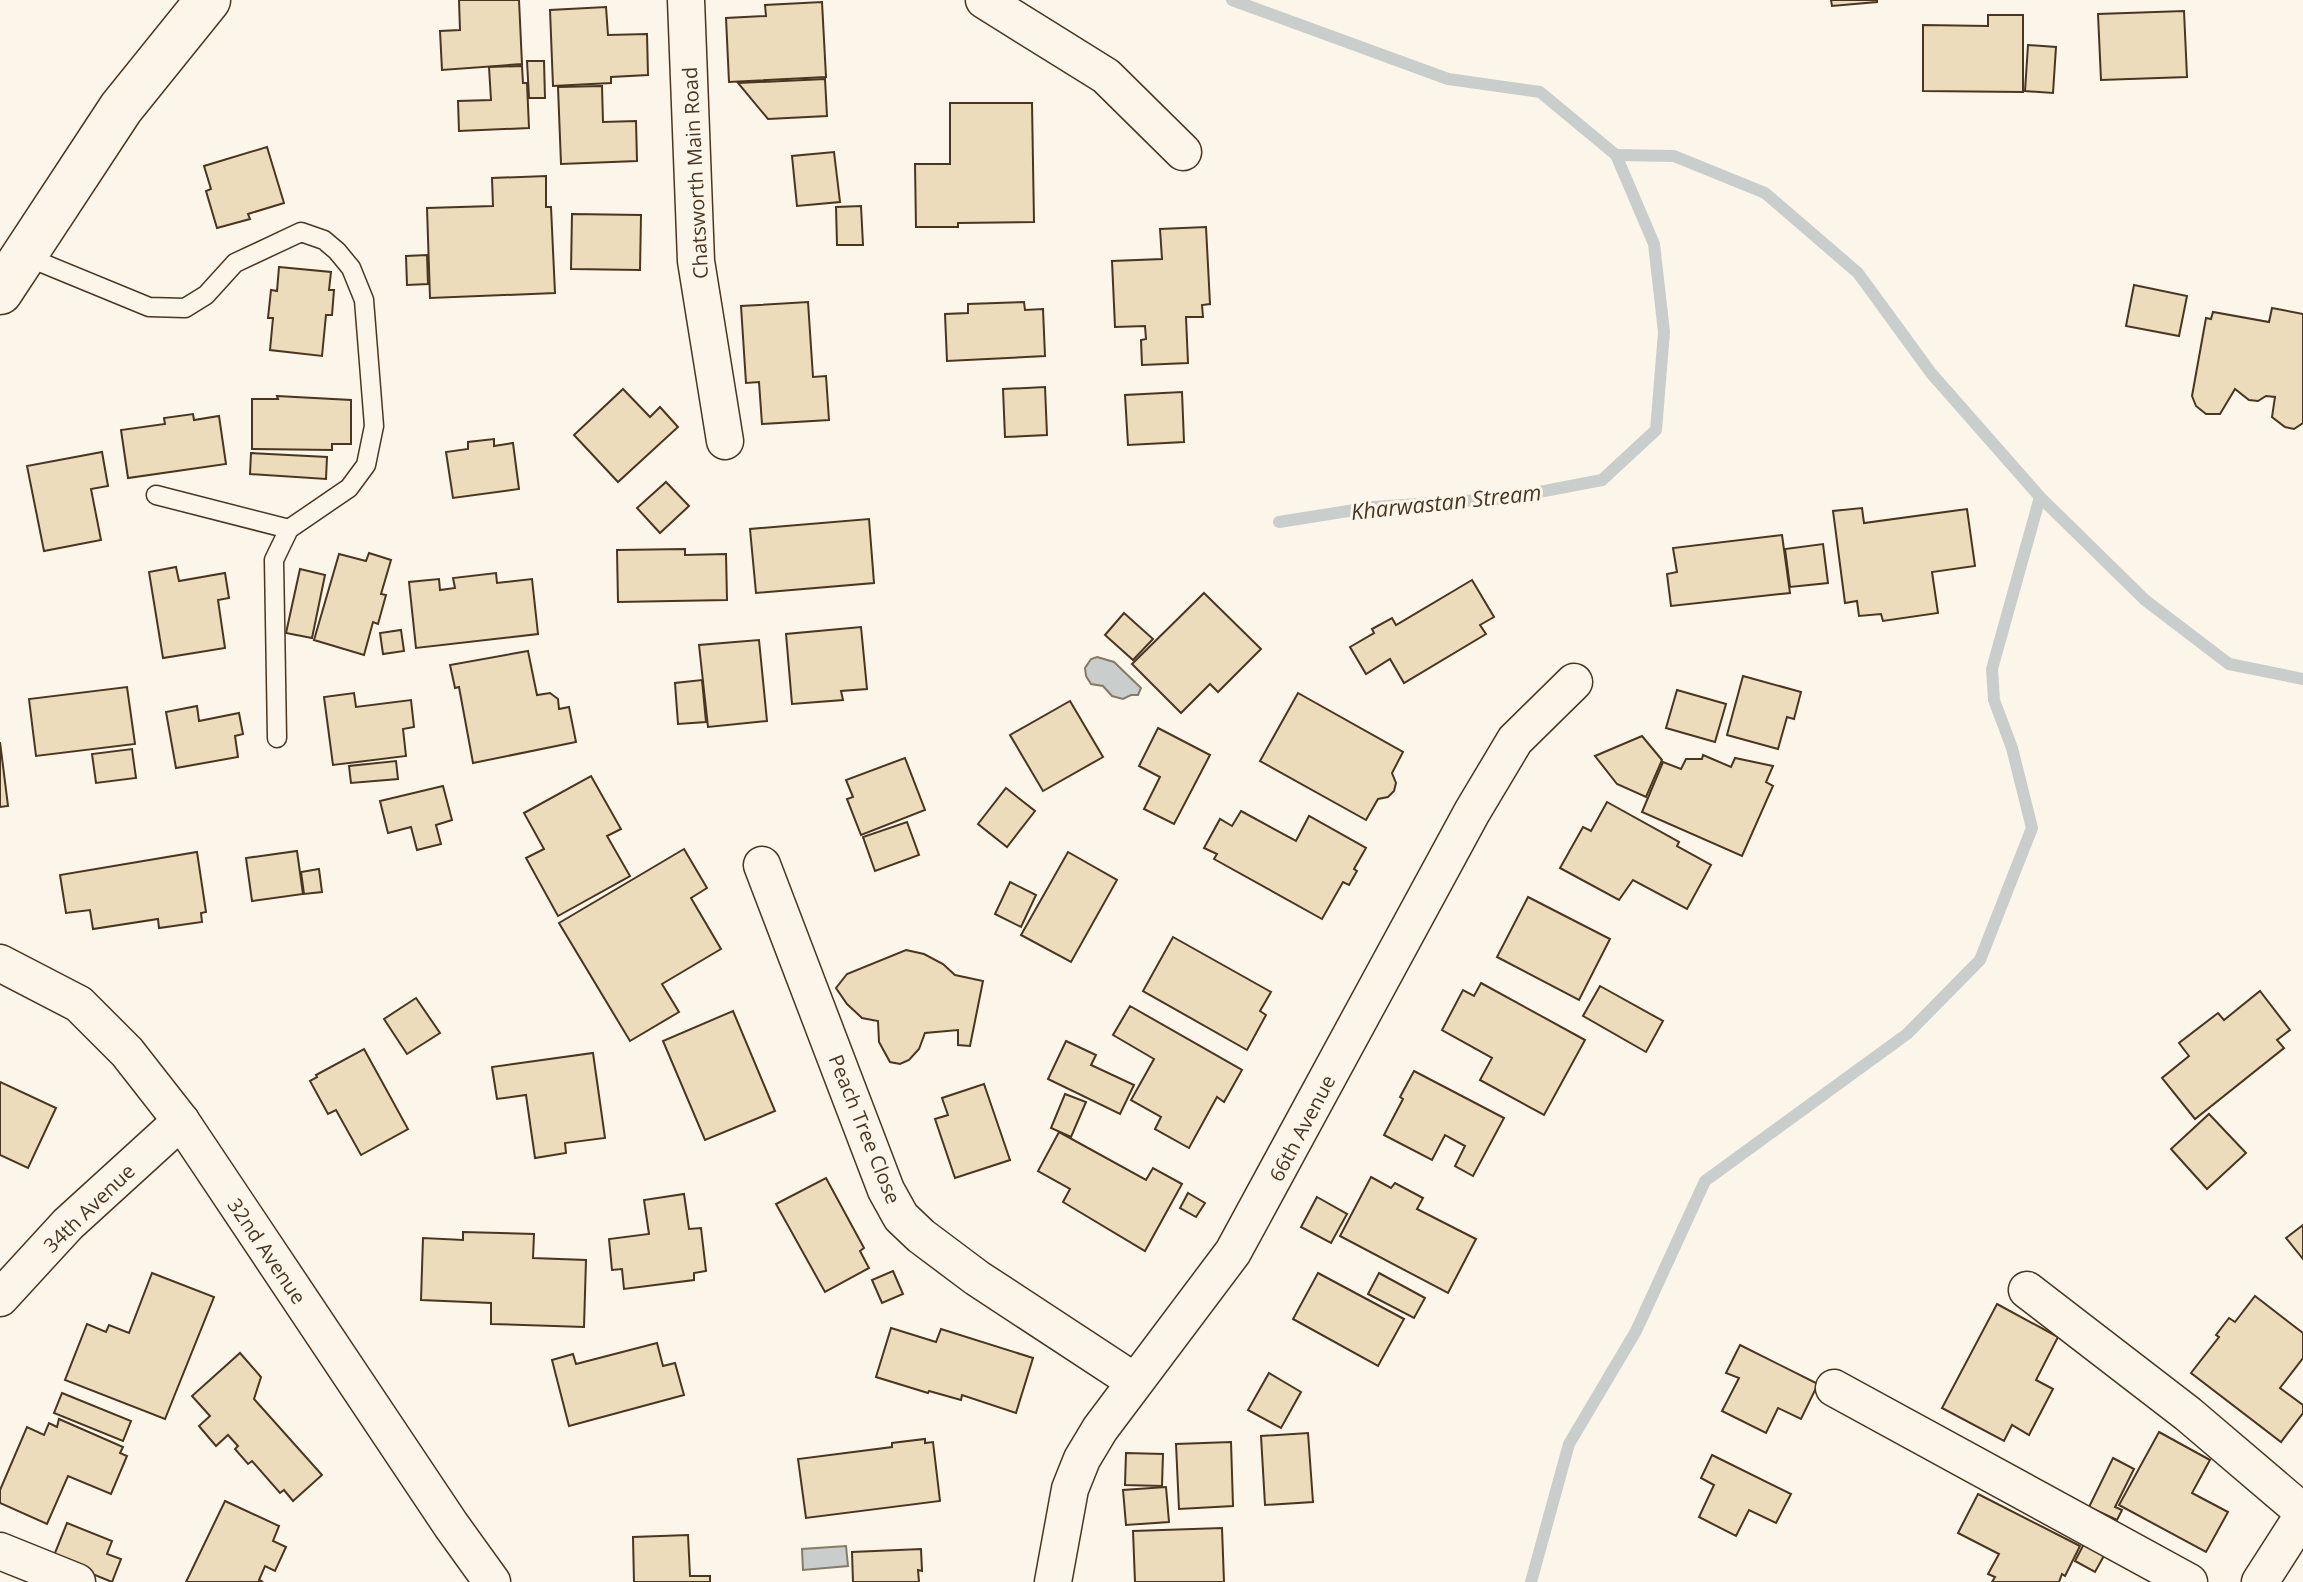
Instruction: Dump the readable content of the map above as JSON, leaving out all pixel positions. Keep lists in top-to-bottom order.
{
  "streets": {
    "street": [
      "Chatsworth Main Road",
      "66th Avenue",
      "Peach Tree Close",
      "34th Avenue",
      "32nd Avenue"
    ]
  },
  "crossings": [
    ["66th Avenue", "Peach Tree Close"],
    ["34th Avenue", "32nd Avenue"]
  ],
  "water": ["Kharwastan Stream"]
}
